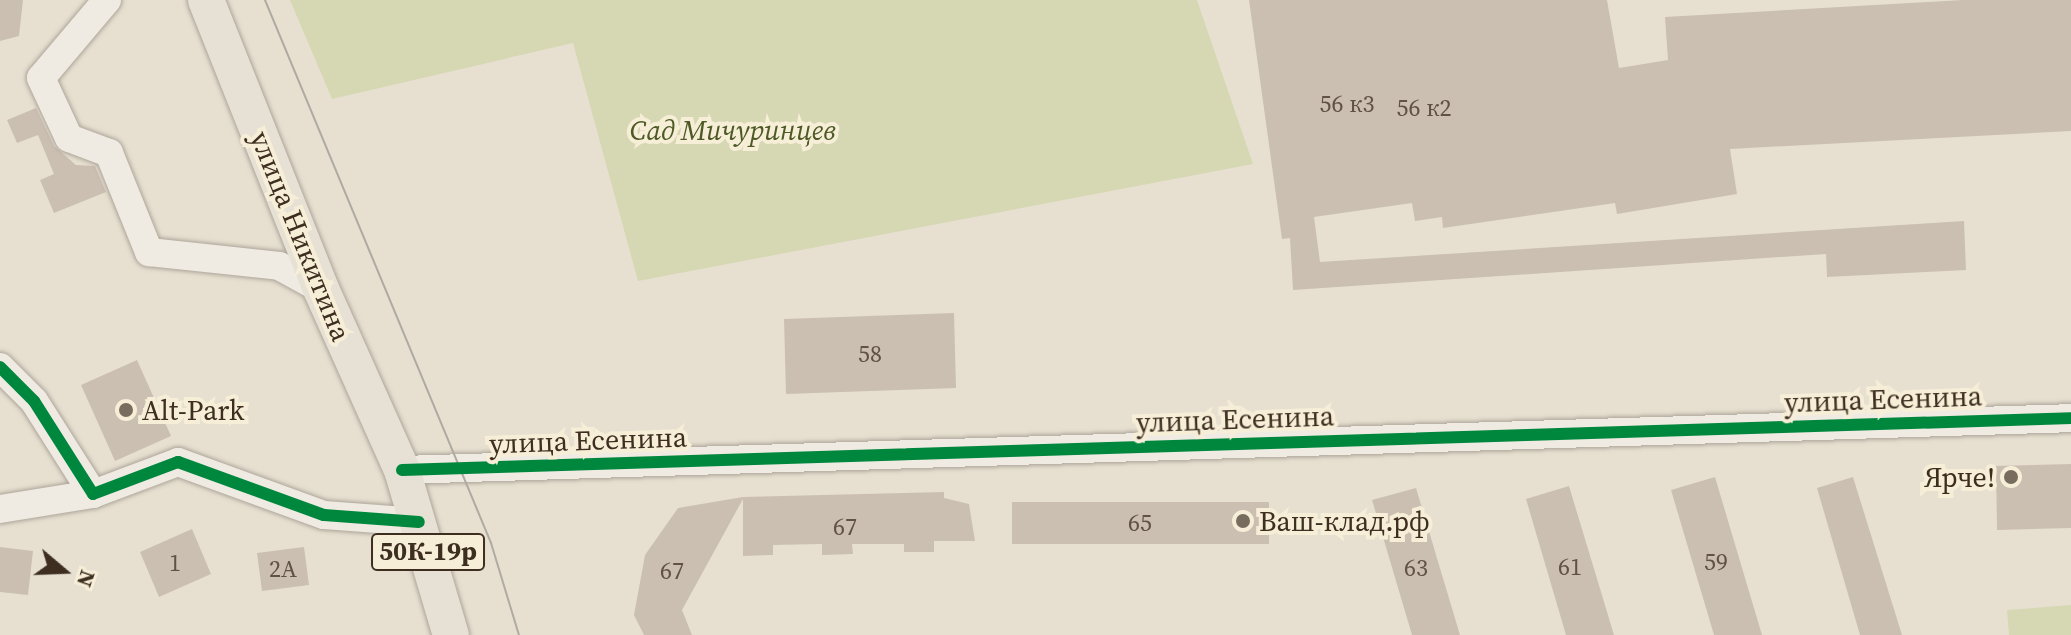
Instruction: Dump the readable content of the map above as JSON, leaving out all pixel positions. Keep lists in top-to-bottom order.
{
  "streets": {
    "main road": ["улица Никитина", "50К-19р"],
    "street": ["улица Есенина"]
  },
  "crossings": [
    ["улица Никитина", "улица Есенина"],
    ["улица Никитина", "50К-19р"],
    ["улица Есенина", "50К-19р"]
  ],
  "parks": ["Сад Мичуринцев"],
  "places": ["Alt-Park", "Ярче!", "Ваш-клад.рф"],
  "house_numbers": [
    "56 к3",
    "56 к2",
    "58",
    "65",
    "67",
    "59",
    "1",
    "61",
    "63",
    "2А",
    "67"
  ],
  "north": "right"
}
